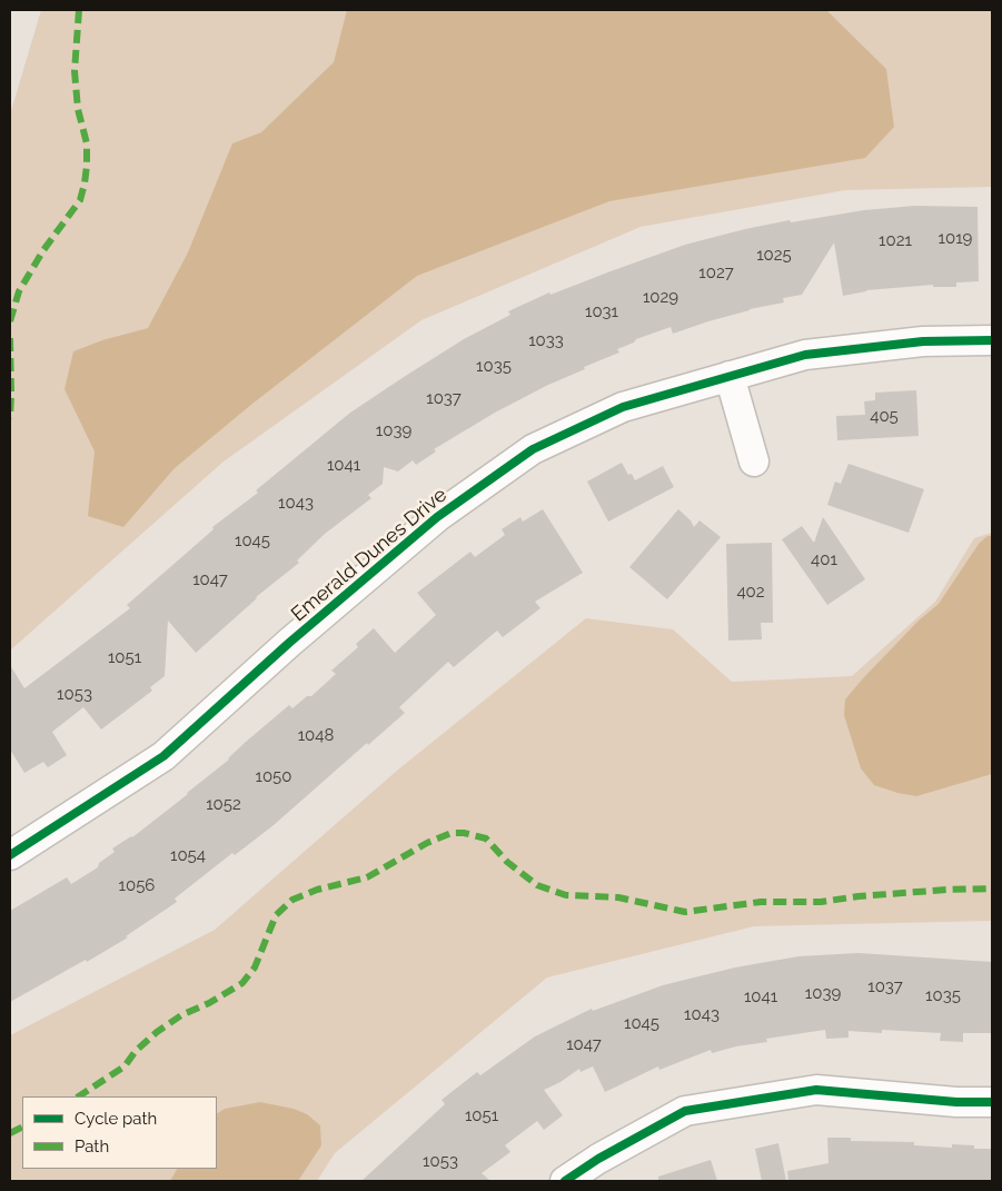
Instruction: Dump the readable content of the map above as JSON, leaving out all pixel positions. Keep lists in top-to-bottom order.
{
  "streets": {
    "street": ["Emerald Dunes Drive"]
  },
  "house_numbers": [
    "1019",
    "1021",
    "1025",
    "1027",
    "1029",
    "1031",
    "1033",
    "1035",
    "1037",
    "405",
    "1039",
    "1041",
    "1043",
    "1045",
    "401",
    "1047",
    "402",
    "1051",
    "1053",
    "1048",
    "1050",
    "1052",
    "1054",
    "1056",
    "1037",
    "1039",
    "1035",
    "1041",
    "1043",
    "1045",
    "1047",
    "1051",
    "1053"
  ],
  "legend": ["Cycle path", "Path"]
}
